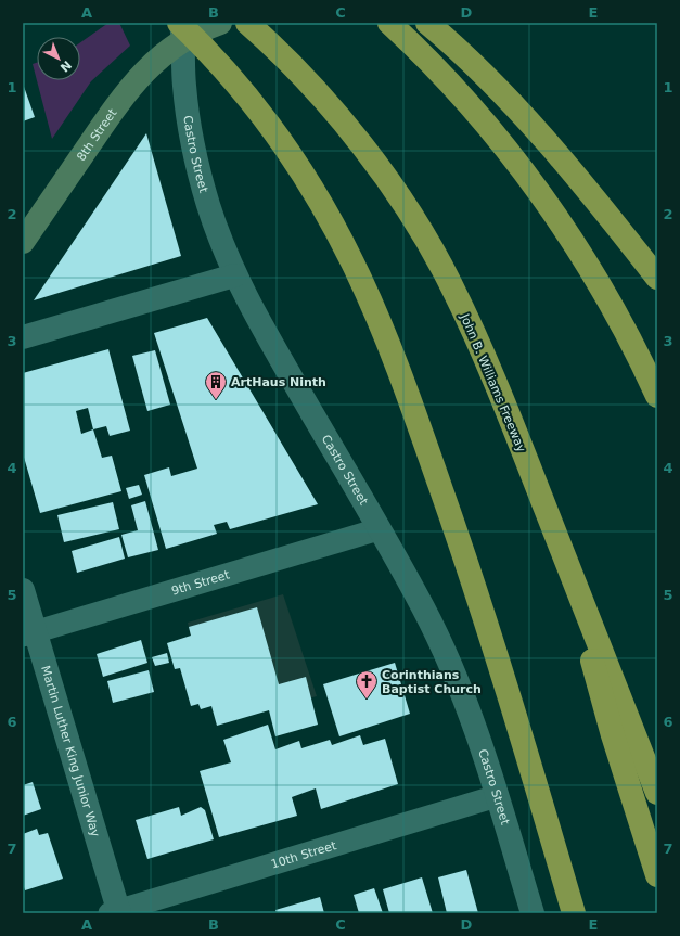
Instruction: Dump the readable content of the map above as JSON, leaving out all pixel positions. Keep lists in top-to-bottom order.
{
  "streets": {
    "highway": ["John B. Williams Freeway"],
    "main road": ["8th Street"],
    "street": [
      "Castro Street",
      "9th Street",
      "Martin Luther King Junior Way",
      "10th Street"
    ]
  },
  "crossings": [
    ["8th Street", "Castro Street"],
    ["Castro Street", "9th Street"],
    ["Castro Street", "10th Street"],
    ["9th Street", "Martin Luther King Junior Way"],
    ["Martin Luther King Junior Way", "10th Street"]
  ],
  "places": {
    "building": ["ArtHaus Ninth"],
    "church": ["Corinthians Baptist Church"]
  },
  "north": "bottom right",
  "grid": {
    "columns": [
      "A",
      "B",
      "C",
      "D",
      "E"
    ],
    "rows": [
      "1",
      "2",
      "3",
      "4",
      "5",
      "6",
      "7"
    ]
  }
}
